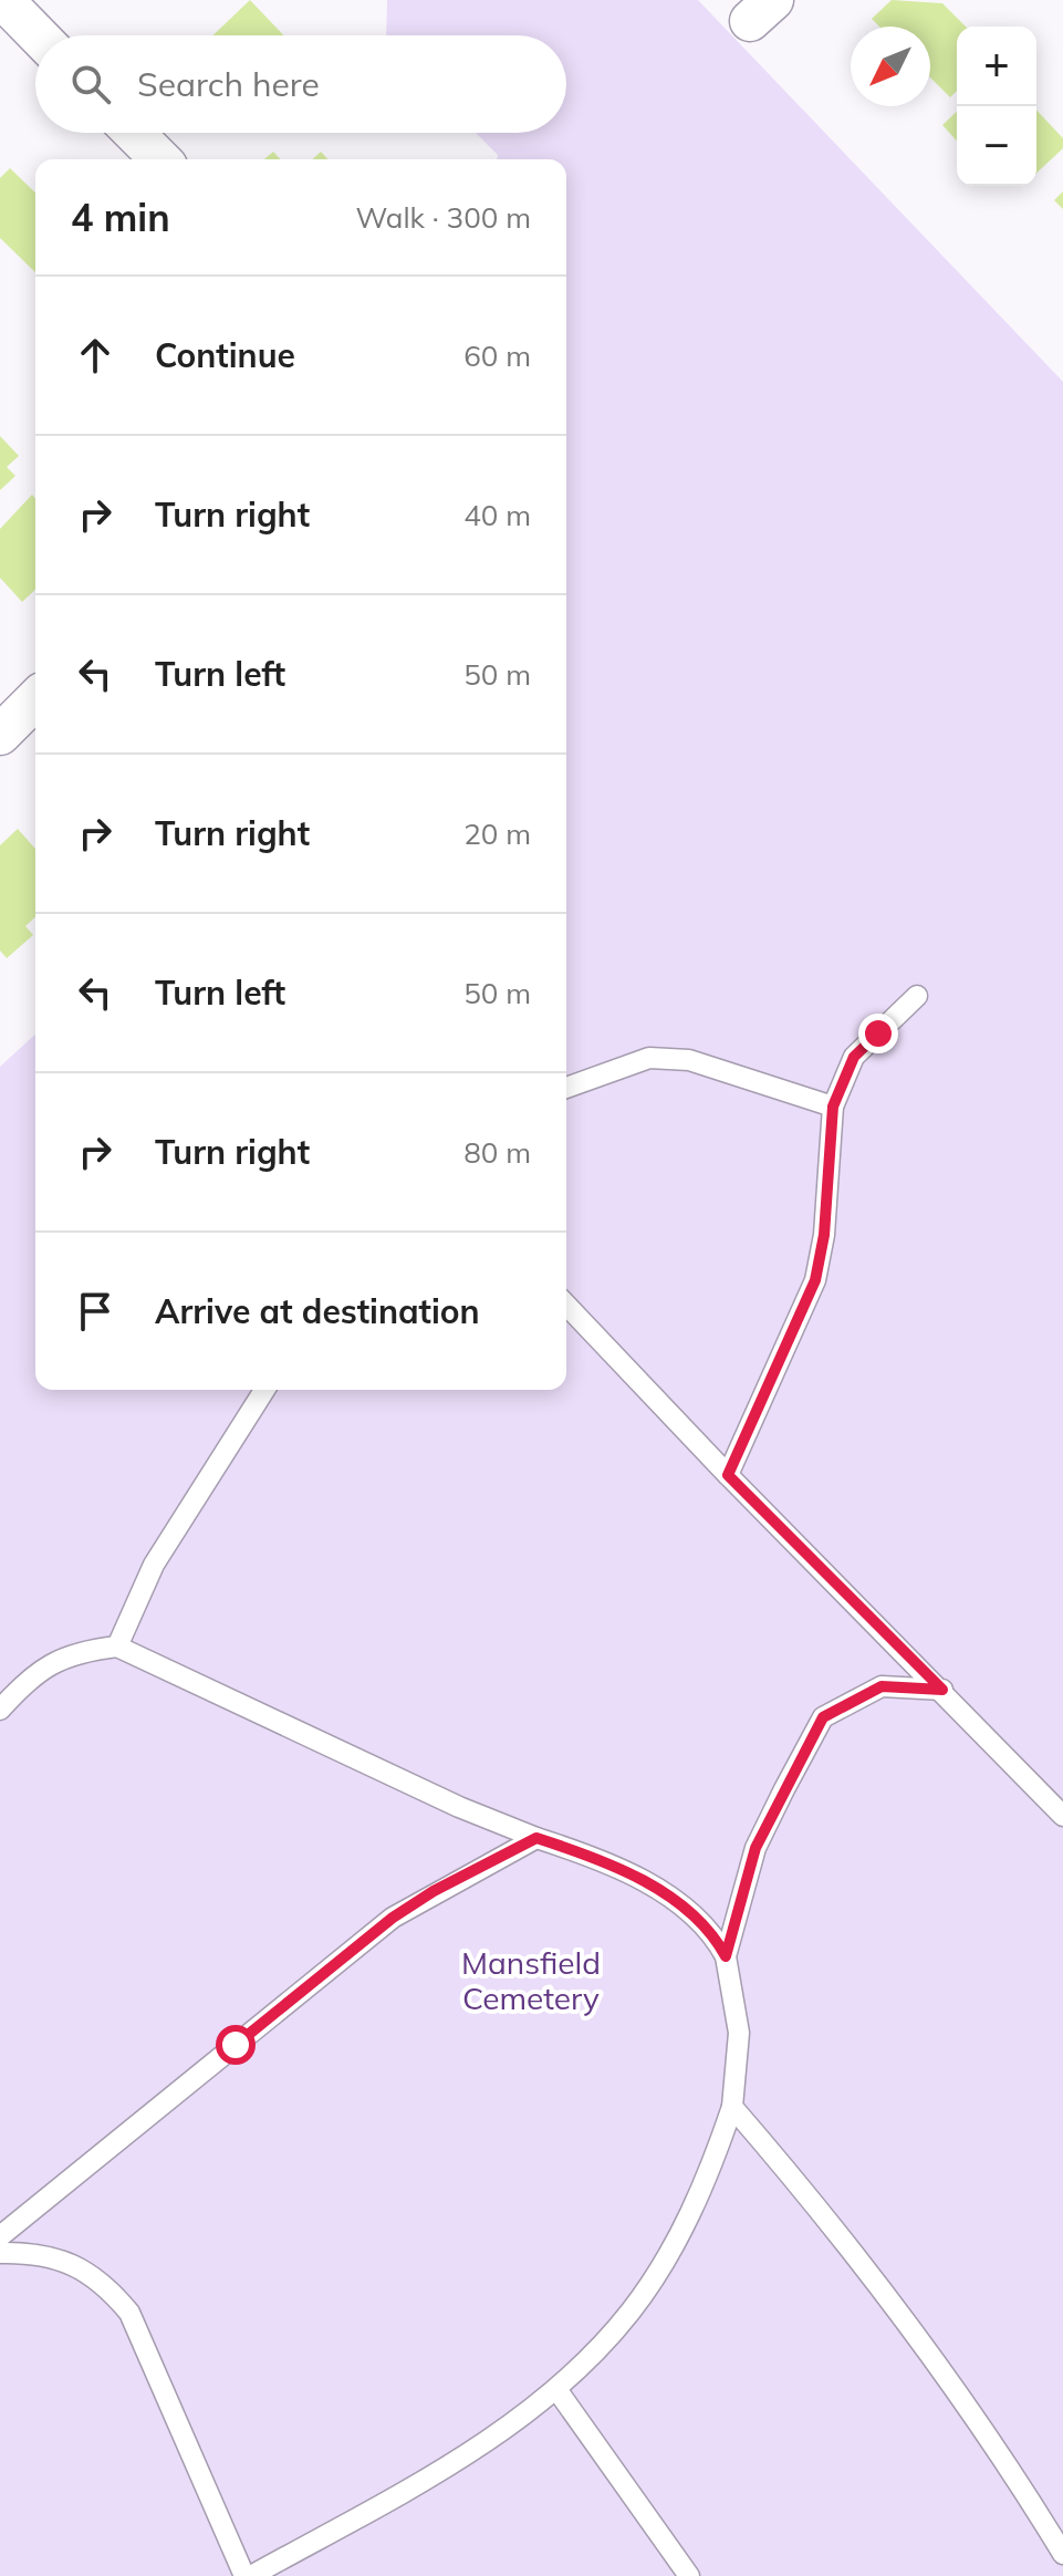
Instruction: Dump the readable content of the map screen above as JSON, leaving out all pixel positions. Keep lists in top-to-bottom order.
{
  "parks": ["Mansfield Cemetery"],
  "north": "bottom left",
  "page": {
    "map_buttons": ["+", "−"],
    "search": "Search here",
    "heading": ["4 min", "Walk · 300 m"],
    "list": [
      ["Continue", "60 m"],
      ["Turn right", "40 m"],
      ["Turn left", "50 m"],
      ["Turn right", "20 m"],
      ["Turn left", "50 m"],
      ["Turn right", "80 m"],
      "Arrive at destination"
    ]
  }
}
